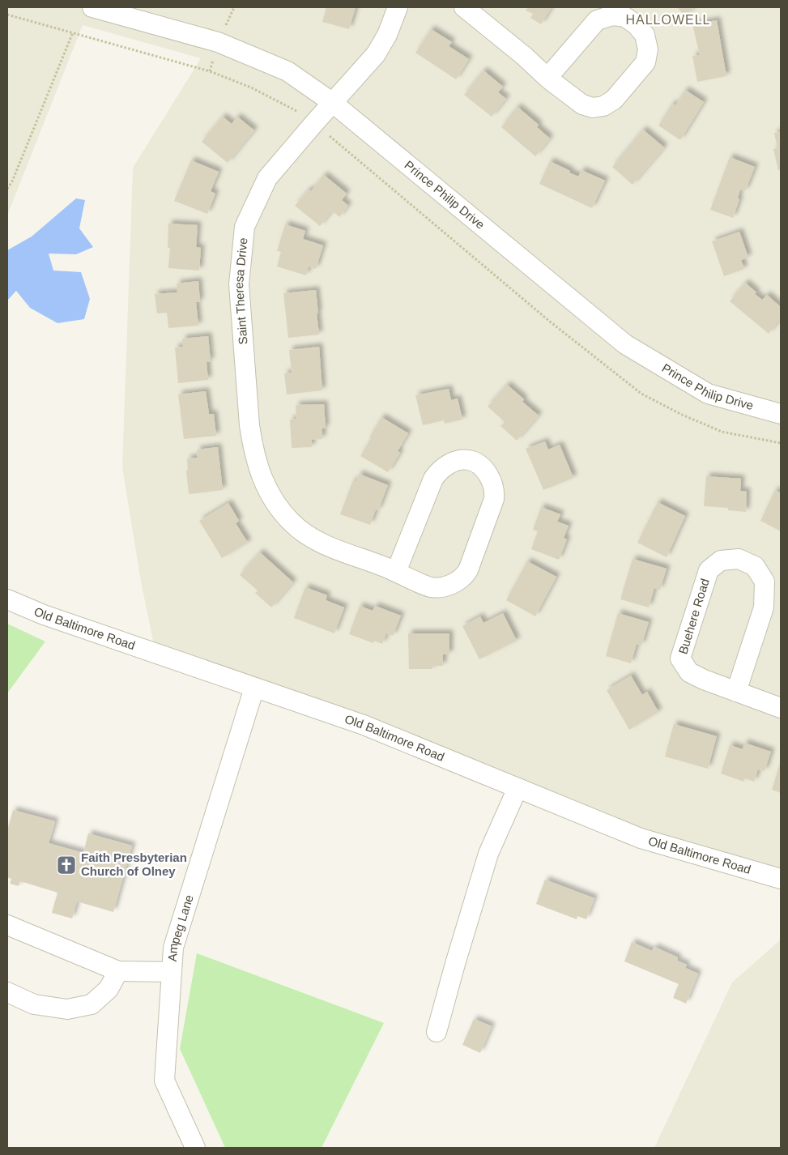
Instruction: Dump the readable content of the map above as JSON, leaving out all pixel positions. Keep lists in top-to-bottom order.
{
  "streets": {
    "street": [
      "Prince Philip Drive",
      "Saint Theresa Drive",
      "Buehere Road",
      "Old Baltimore Road",
      "Ampeg Lane"
    ]
  },
  "crossings": [
    ["Prince Philip Drive", "Saint Theresa Drive"],
    ["Old Baltimore Road", "Ampeg Lane"]
  ],
  "districts": ["HALLOWELL"],
  "places": {
    "church": ["Faith Presbyterian Church of Olney"]
  }
}
